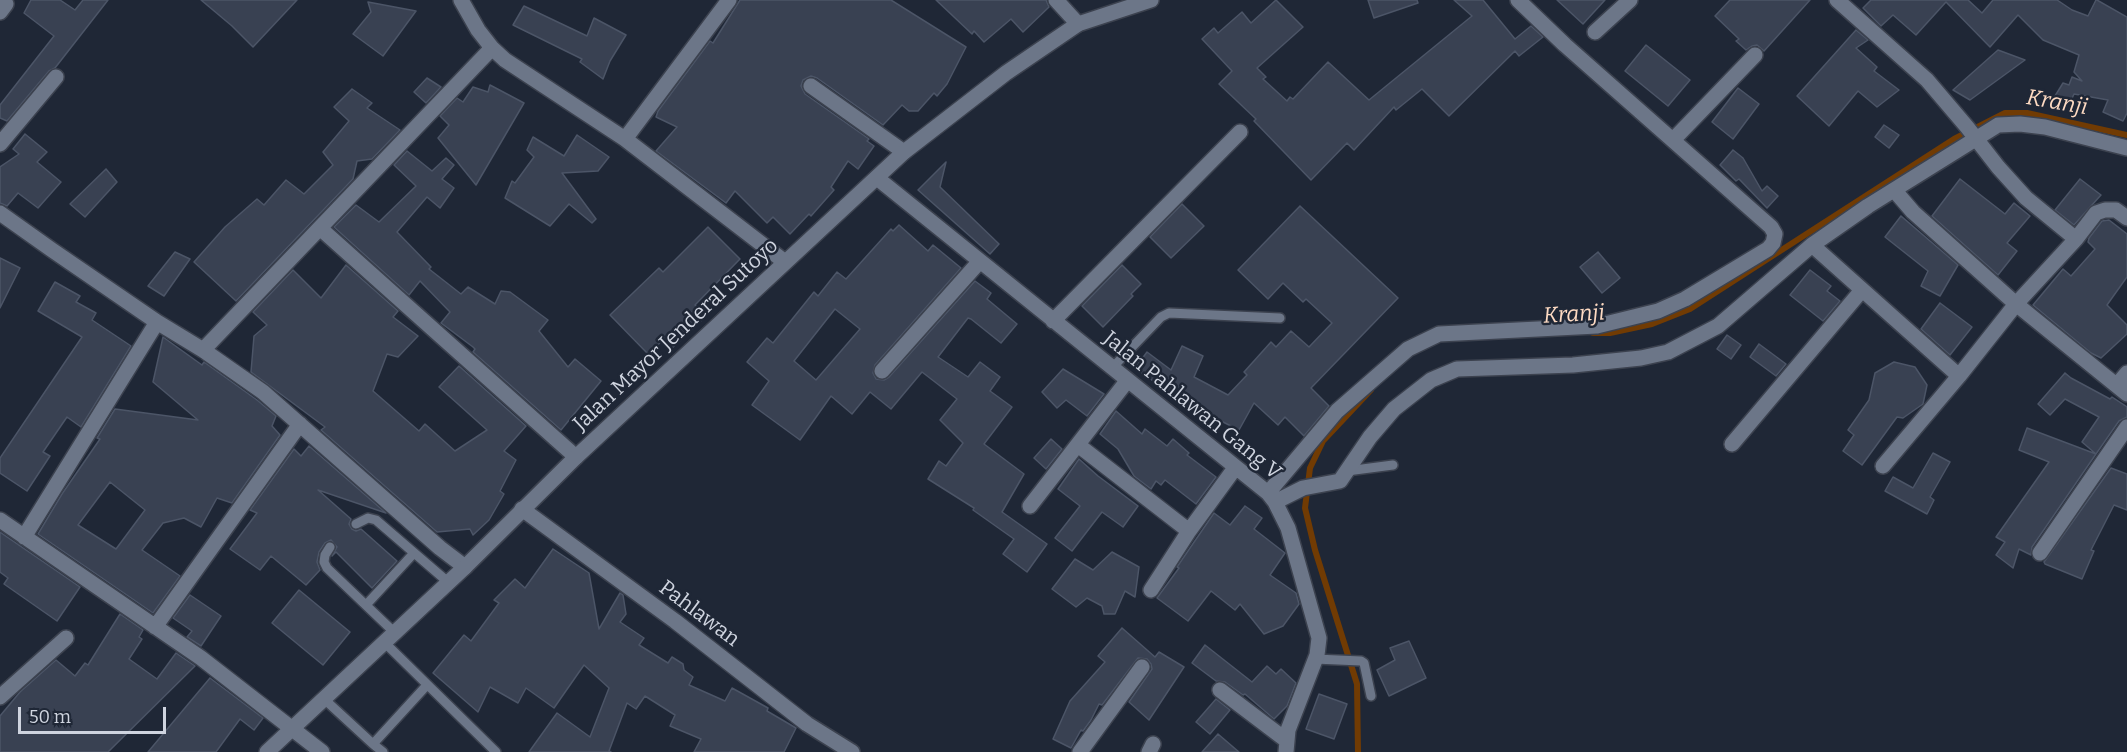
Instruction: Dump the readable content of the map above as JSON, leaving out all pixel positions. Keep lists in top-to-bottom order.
{
  "streets": {
    "street": ["Jalan Mayor Jenderal Sutoyo", "Jalan Pahlawan Gang V", "Pahlawan"]
  },
  "crossings": [
    ["Jalan Mayor Jenderal Sutoyo", "Jalan Pahlawan Gang V"],
    ["Jalan Mayor Jenderal Sutoyo", "Pahlawan"]
  ],
  "water": ["Kranji"],
  "scale_bar": "50 m"
}
